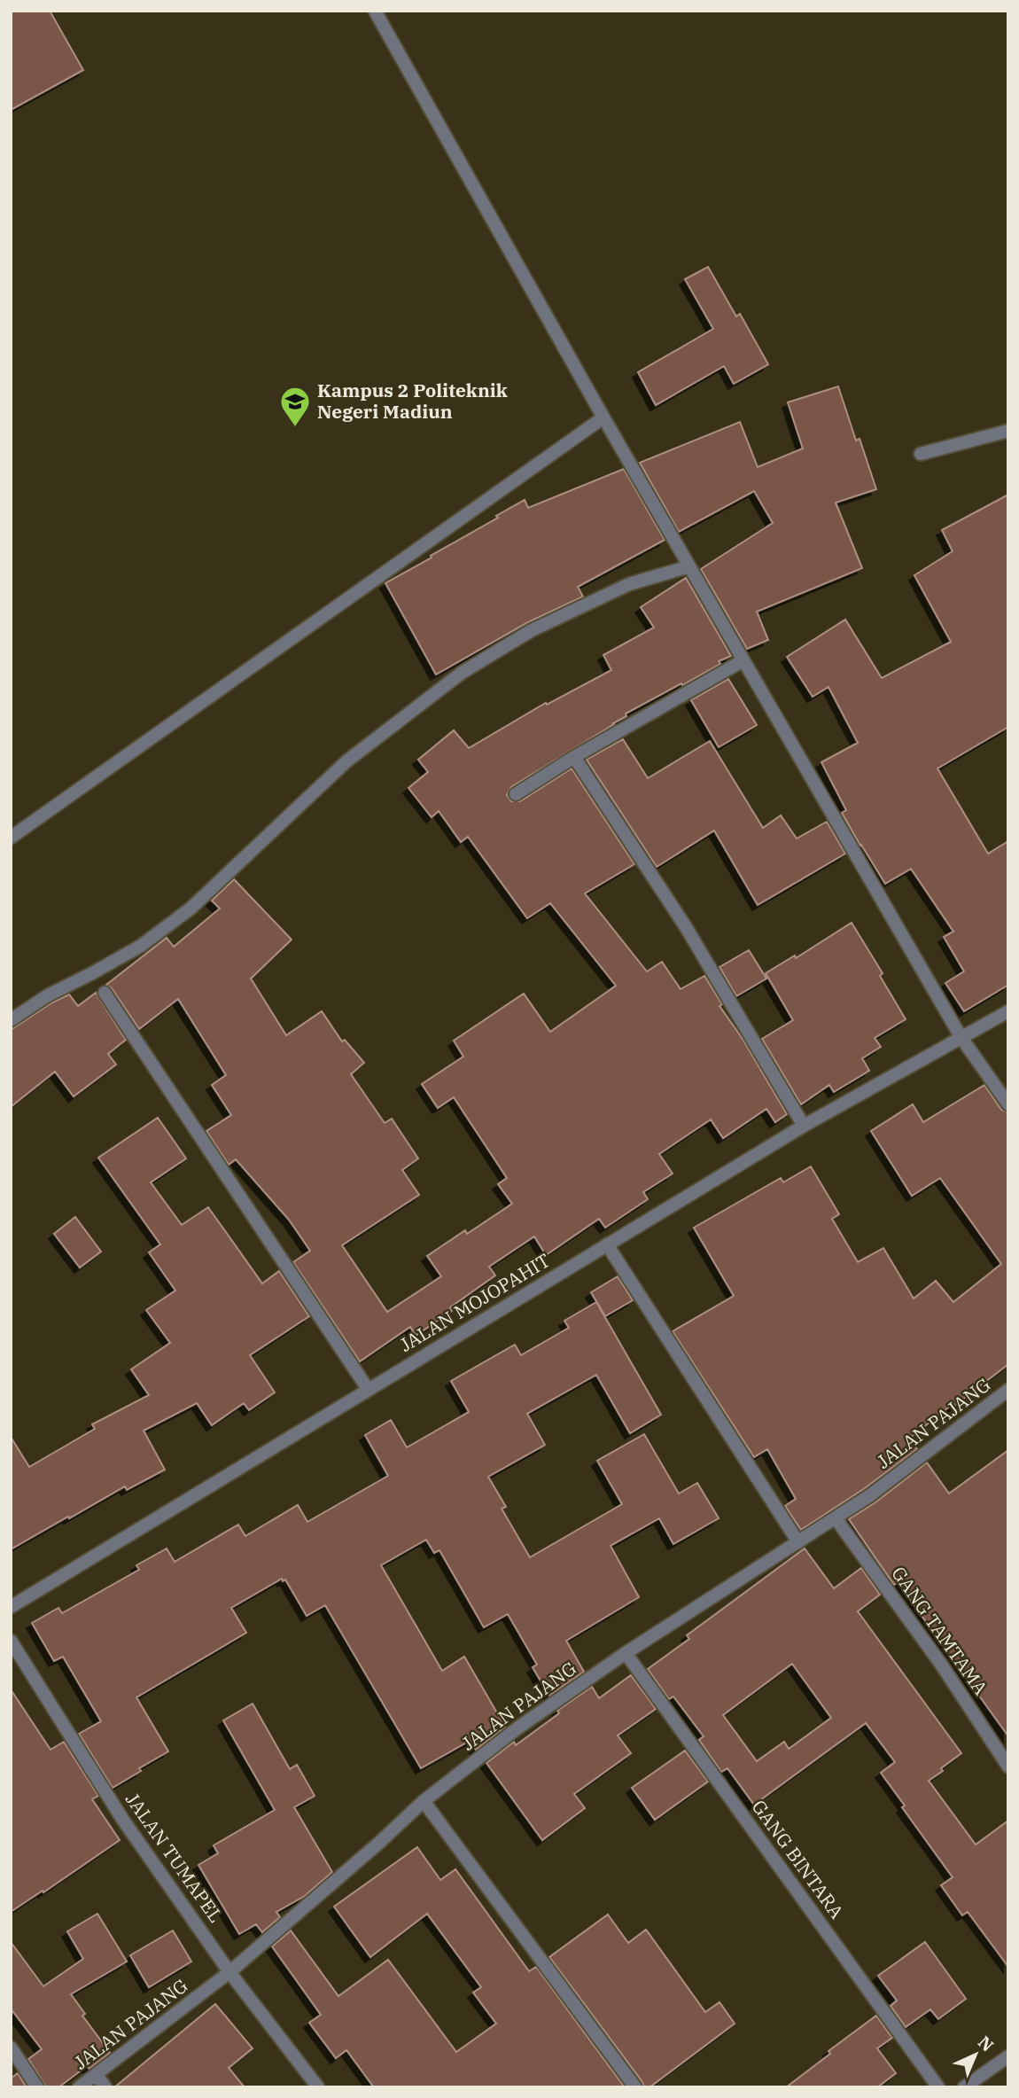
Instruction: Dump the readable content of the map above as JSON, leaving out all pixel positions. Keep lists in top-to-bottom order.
{
  "streets": {
    "street": [
      "JALAN MOJOPAHIT",
      "JALAN PAJANG",
      "GANG TAMTAMA",
      "JALAN TUMAPEL",
      "GANG BINTARA"
    ]
  },
  "crossings": [
    ["JALAN PAJANG", "GANG TAMTAMA"],
    ["JALAN PAJANG", "JALAN TUMAPEL"],
    ["JALAN PAJANG", "GANG BINTARA"]
  ],
  "places": {
    "school or university": ["Kampus 2 Politeknik Negeri Madiun"]
  },
  "north": "top right"
}
